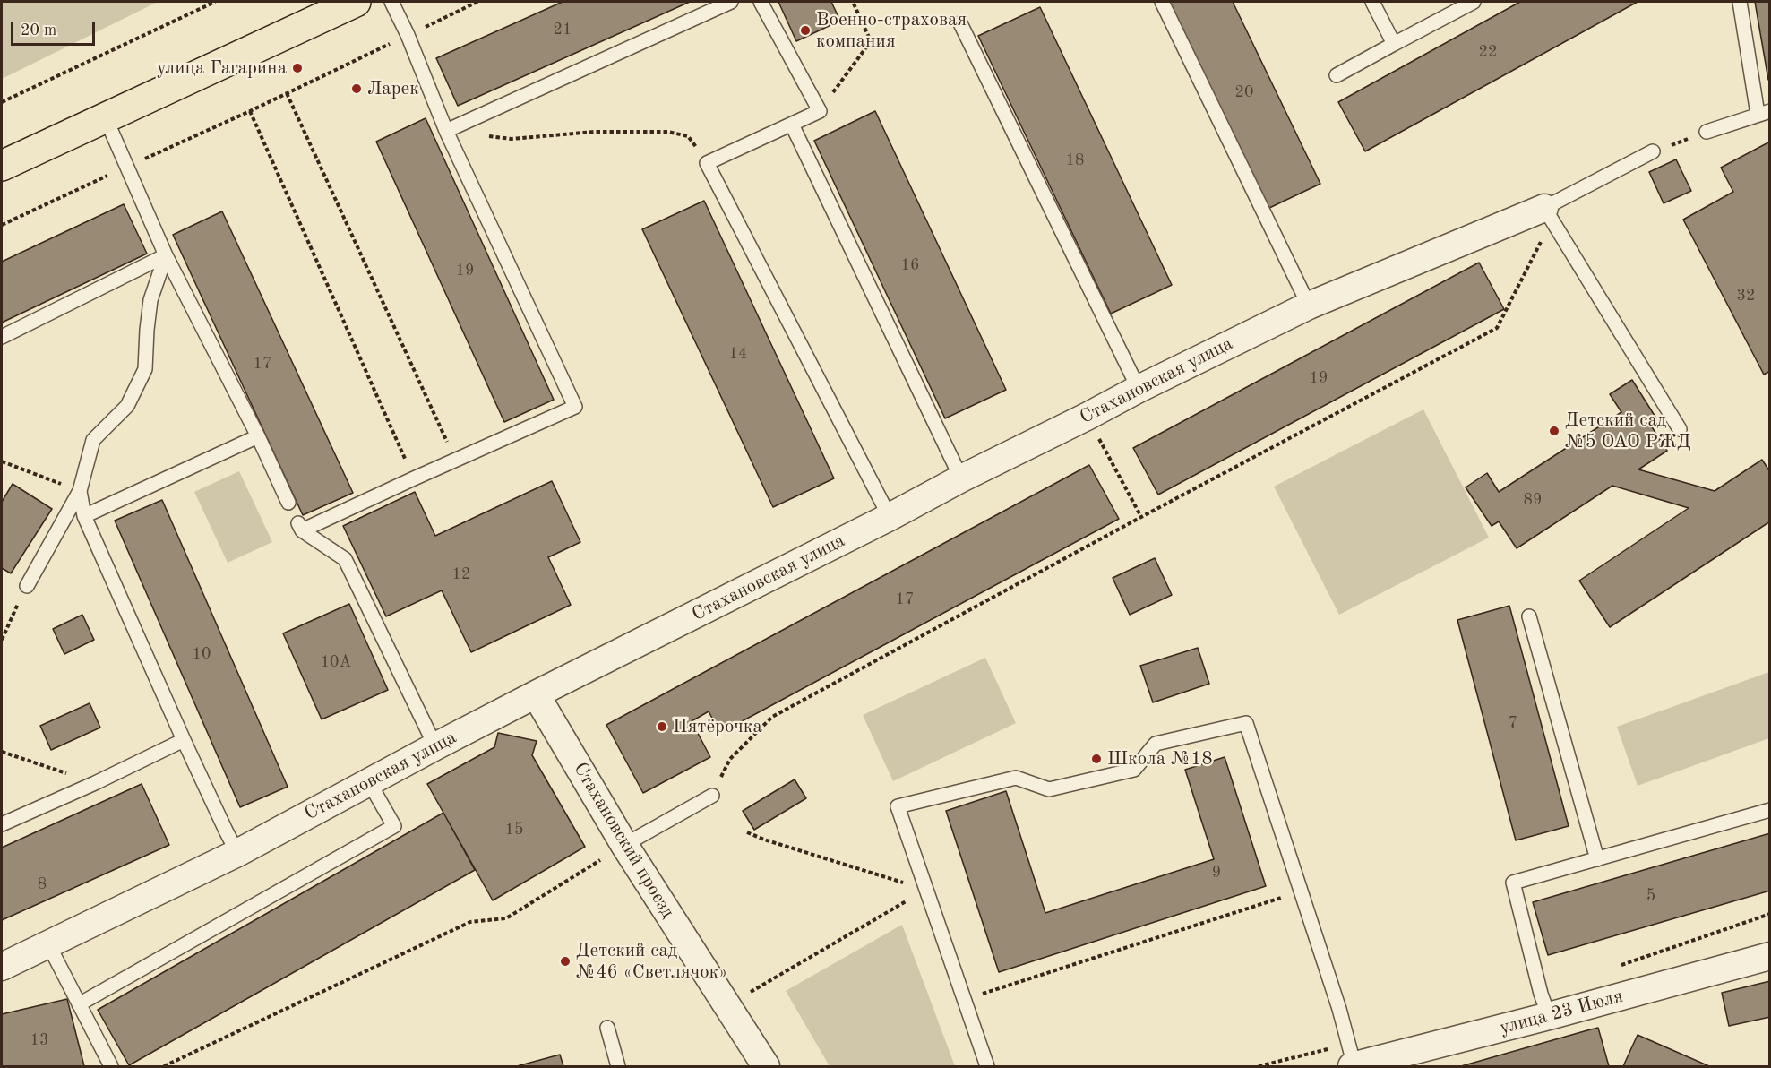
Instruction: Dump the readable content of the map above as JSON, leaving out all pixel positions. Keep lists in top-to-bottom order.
{
  "streets": {
    "street": ["Стахановская улица", "Стахановский проезд", "улица 23 Июля"]
  },
  "crossings": [
    ["Стахановская улица", "Стахановский проезд"]
  ],
  "places": [
    "Военно-страховая компания",
    "улица Гагарина",
    "Ларек",
    "Детский сад №5 ОАО РЖД",
    "Пятёрочка",
    "Школа №18",
    "Детский сад №46 «Светлячок»"
  ],
  "house_numbers": [
    "21",
    "22",
    "20",
    "18",
    "16",
    "19",
    "32",
    "14",
    "17",
    "19",
    "89",
    "12",
    "17",
    "10",
    "10А",
    "7",
    "15",
    "9",
    "8",
    "5",
    "13"
  ],
  "scale_bar": "20 m"
}
